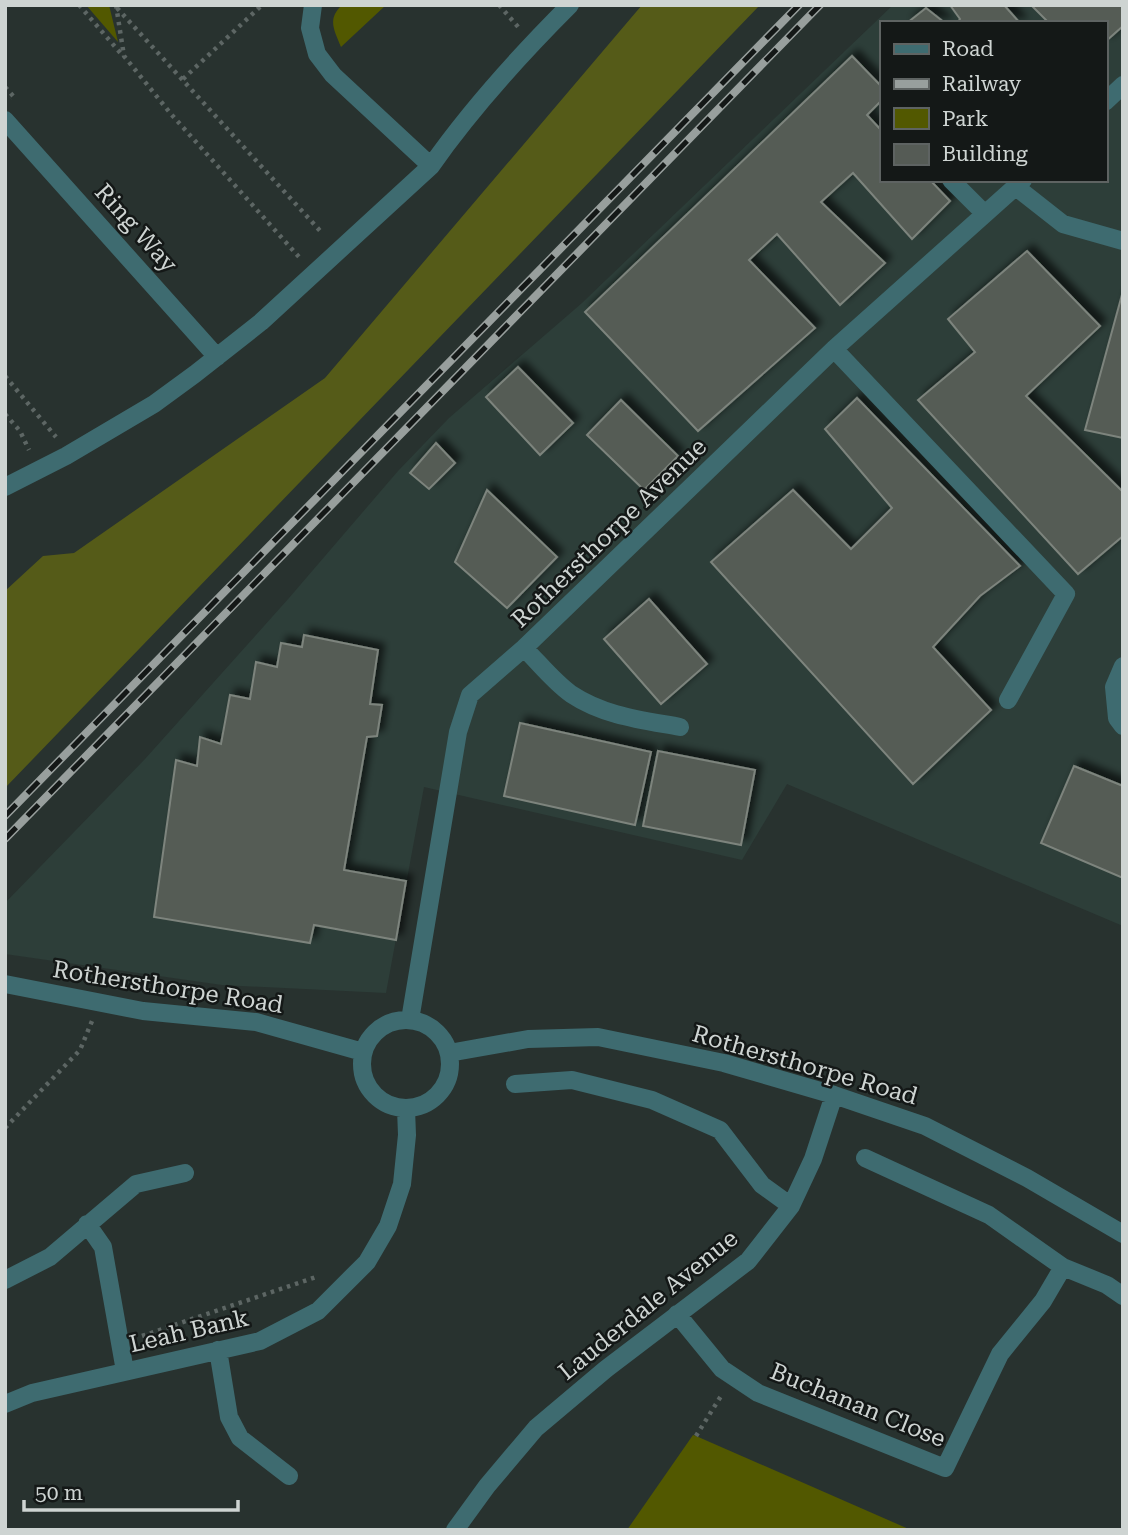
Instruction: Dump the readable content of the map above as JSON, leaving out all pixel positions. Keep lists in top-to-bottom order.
{
  "streets": {
    "street": [
      "Ring Way",
      "Rothersthorpe Avenue",
      "Rothersthorpe Road",
      "Lauderdale Avenue",
      "Leah Bank",
      "Buchanan Close"
    ]
  },
  "crossings": [
    ["Rothersthorpe Avenue", "Rothersthorpe Road"],
    ["Rothersthorpe Avenue", "Leah Bank"],
    ["Rothersthorpe Road", "Lauderdale Avenue"],
    ["Rothersthorpe Road", "Leah Bank"],
    ["Lauderdale Avenue", "Buchanan Close"]
  ],
  "legend": [
    "Road",
    "Railway",
    "Park",
    "Building"
  ],
  "scale_bar": "50 m"
}
